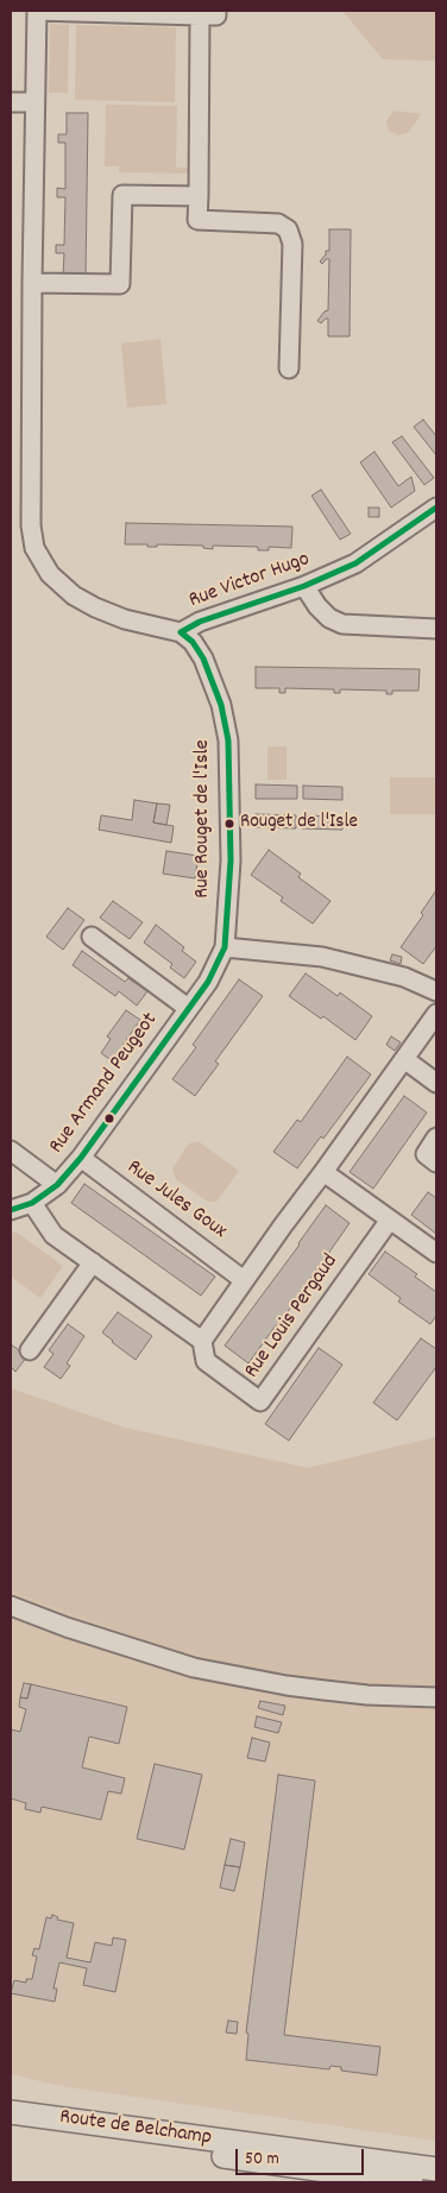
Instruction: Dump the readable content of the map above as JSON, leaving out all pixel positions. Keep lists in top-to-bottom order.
{
  "streets": {
    "main road": ["Route de Belchamp"],
    "street": [
      "Rue Victor Hugo",
      "Rue Rouget de l'Isle",
      "Rue Armand Peugeot",
      "Rue Jules Goux",
      "Rue Louis Pergaud"
    ]
  },
  "crossings": [
    ["Rue Victor Hugo", "Rue Rouget de l'Isle"],
    ["Rue Rouget de l'Isle", "Rue Armand Peugeot"],
    ["Rue Armand Peugeot", "Rue Jules Goux"]
  ],
  "places": ["Rouget de l'Isle"],
  "scale_bar": "50 m"
}
